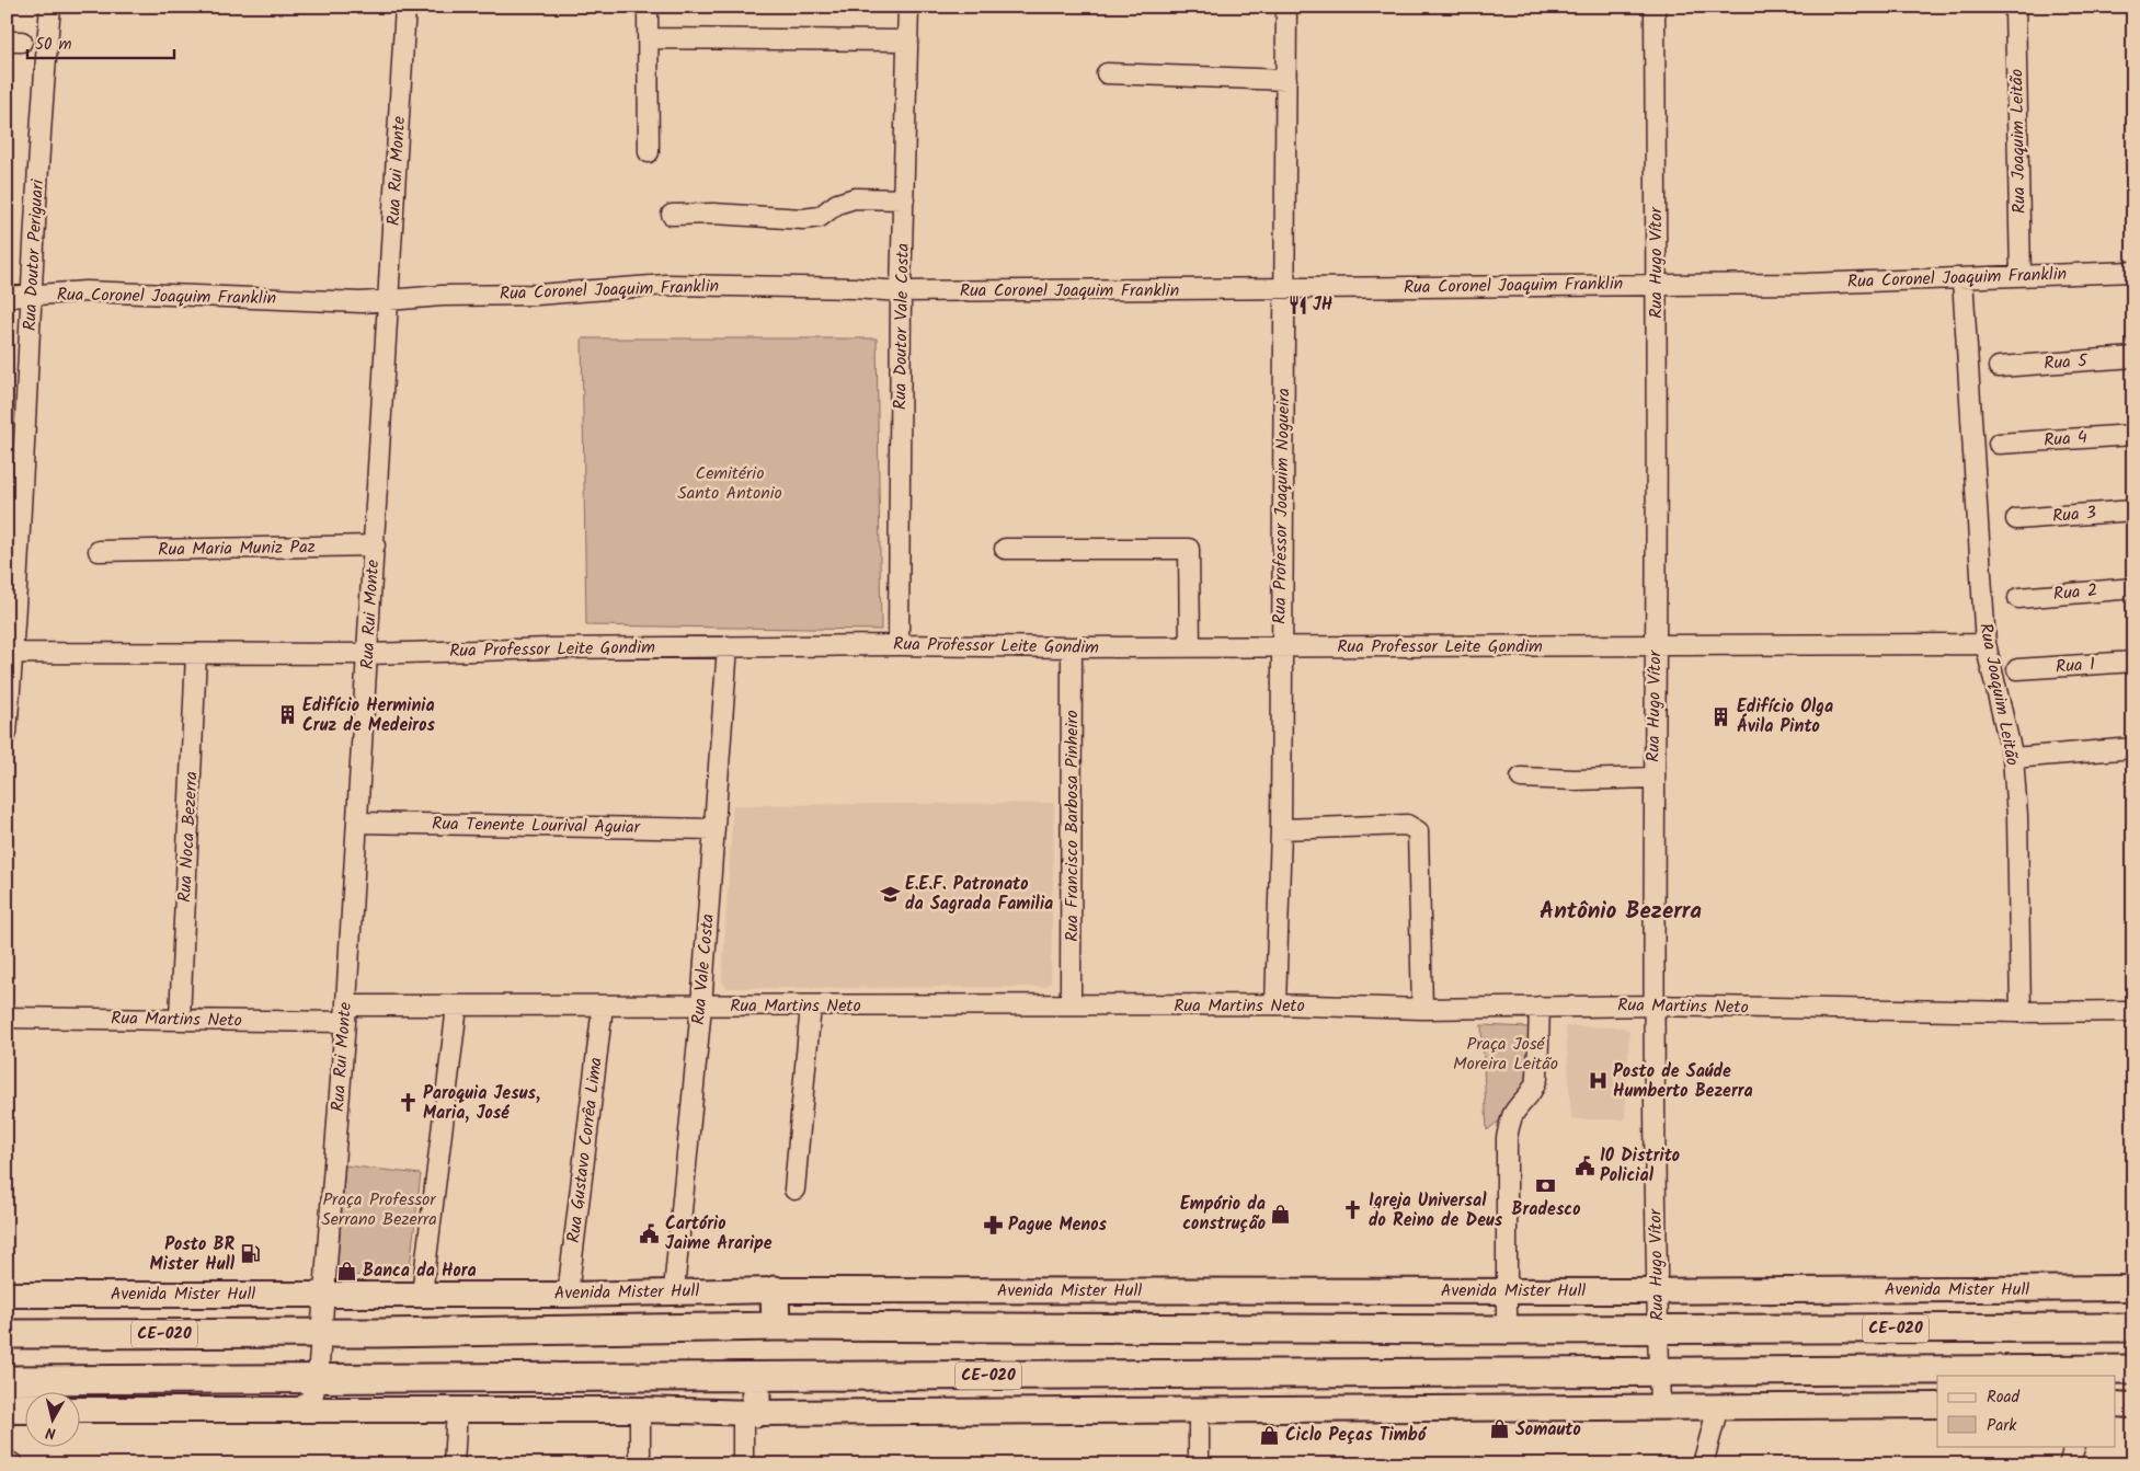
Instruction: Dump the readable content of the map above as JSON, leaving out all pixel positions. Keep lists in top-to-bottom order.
{
  "streets": {
    "highway": ["Avenida Mister Hull", "CE-020"],
    "street": [
      "Rua Joaquim Leitão",
      "Rua Rui Monte",
      "Rua Doutor Periguari",
      "Rua Hugo Vítor",
      "Rua Coronel Joaquim Franklin",
      "Rua Doutor Vale Costa",
      "Rua 5",
      "Rua 4",
      "Rua Professor Joaquim Nogueira",
      "Rua 3",
      "Rua Maria Muniz Paz",
      "Rua 2",
      "Rua Professor Leite Gondim",
      "Rua 1",
      "Rua Tenente Lourival Aguiar",
      "Rua Francisco Barbosa Pinheiro",
      "Rua Noca Bezerra",
      "Rua Vale Costa",
      "Rua Martins Neto",
      "Rua Gustavo Corrêa Lima"
    ]
  },
  "crossings": [
    ["Rua Joaquim Leitão", "Rua Coronel Joaquim Franklin"],
    ["Rua Joaquim Leitão", "Rua Professor Leite Gondim"],
    ["Rua Joaquim Leitão", "Rua Martins Neto"],
    ["Rua Rui Monte", "Rua Coronel Joaquim Franklin"],
    ["Rua Rui Monte", "Rua Maria Muniz Paz"],
    ["Rua Rui Monte", "Rua Professor Leite Gondim"],
    ["Rua Rui Monte", "Rua Tenente Lourival Aguiar"],
    ["Rua Rui Monte", "Rua Martins Neto"],
    ["Rua Rui Monte", "Avenida Mister Hull"],
    ["Rua Rui Monte", "CE-020"],
    ["Rua Doutor Periguari", "Rua Coronel Joaquim Franklin"],
    ["Rua Doutor Periguari", "Rua Professor Leite Gondim"],
    ["Rua Hugo Vítor", "Rua Coronel Joaquim Franklin"],
    ["Rua Hugo Vítor", "Rua Professor Leite Gondim"],
    ["Rua Hugo Vítor", "Rua Martins Neto"],
    ["Rua Hugo Vítor", "Avenida Mister Hull"],
    ["Rua Hugo Vítor", "CE-020"],
    ["Rua Coronel Joaquim Franklin", "Rua Doutor Vale Costa"],
    ["Rua Coronel Joaquim Franklin", "Rua Professor Joaquim Nogueira"],
    ["Rua Doutor Vale Costa", "Rua Professor Leite Gondim"],
    ["Rua Professor Joaquim Nogueira", "Rua Professor Leite Gondim"],
    ["Rua Professor Joaquim Nogueira", "Rua Martins Neto"],
    ["Rua Professor Leite Gondim", "Rua Francisco Barbosa Pinheiro"],
    ["Rua Professor Leite Gondim", "Rua Noca Bezerra"],
    ["Rua Professor Leite Gondim", "Rua Vale Costa"],
    ["Rua Tenente Lourival Aguiar", "Rua Vale Costa"],
    ["Rua Francisco Barbosa Pinheiro", "Rua Martins Neto"],
    ["Rua Noca Bezerra", "Rua Martins Neto"],
    ["Rua Vale Costa", "Rua Martins Neto"],
    ["Rua Vale Costa", "Avenida Mister Hull"],
    ["Rua Martins Neto", "Rua Gustavo Corrêa Lima"],
    ["Rua Gustavo Corrêa Lima", "Avenida Mister Hull"]
  ],
  "districts": ["Antônio Bezerra"],
  "parks": ["Cemitério Santo Antonio", "Praça José Moreira Leitão", "Praça Professor Serrano Bezerra"],
  "places": {
    "restaurant": ["JH"],
    "building": ["Edifício Herminia Cruz de Medeiros", "Edifício Olga Ávila Pinto"],
    "school or university": ["E.E.F. Patronato da Sagrada Familia"],
    "hospital": ["Posto de Saúde Humberto Bezerra"],
    "church": ["Paroquia Jesus, Maria, José", "Igreja Universal do Reino de Deus"],
    "public building": ["10 Distrito Policial", "Cartório Jaime Araripe"],
    "bank": ["Bradesco"],
    "shop": [
      "Empório da construção",
      "Banca da Hora",
      "Somauto",
      "Ciclo Peças Timbó"
    ],
    "pharmacy": ["Pague Menos"],
    "fuel station": ["Posto BR Mister Hull"]
  },
  "legend": ["Road", "Park"],
  "scale_bar": "50 m",
  "north": "bottom"
}
